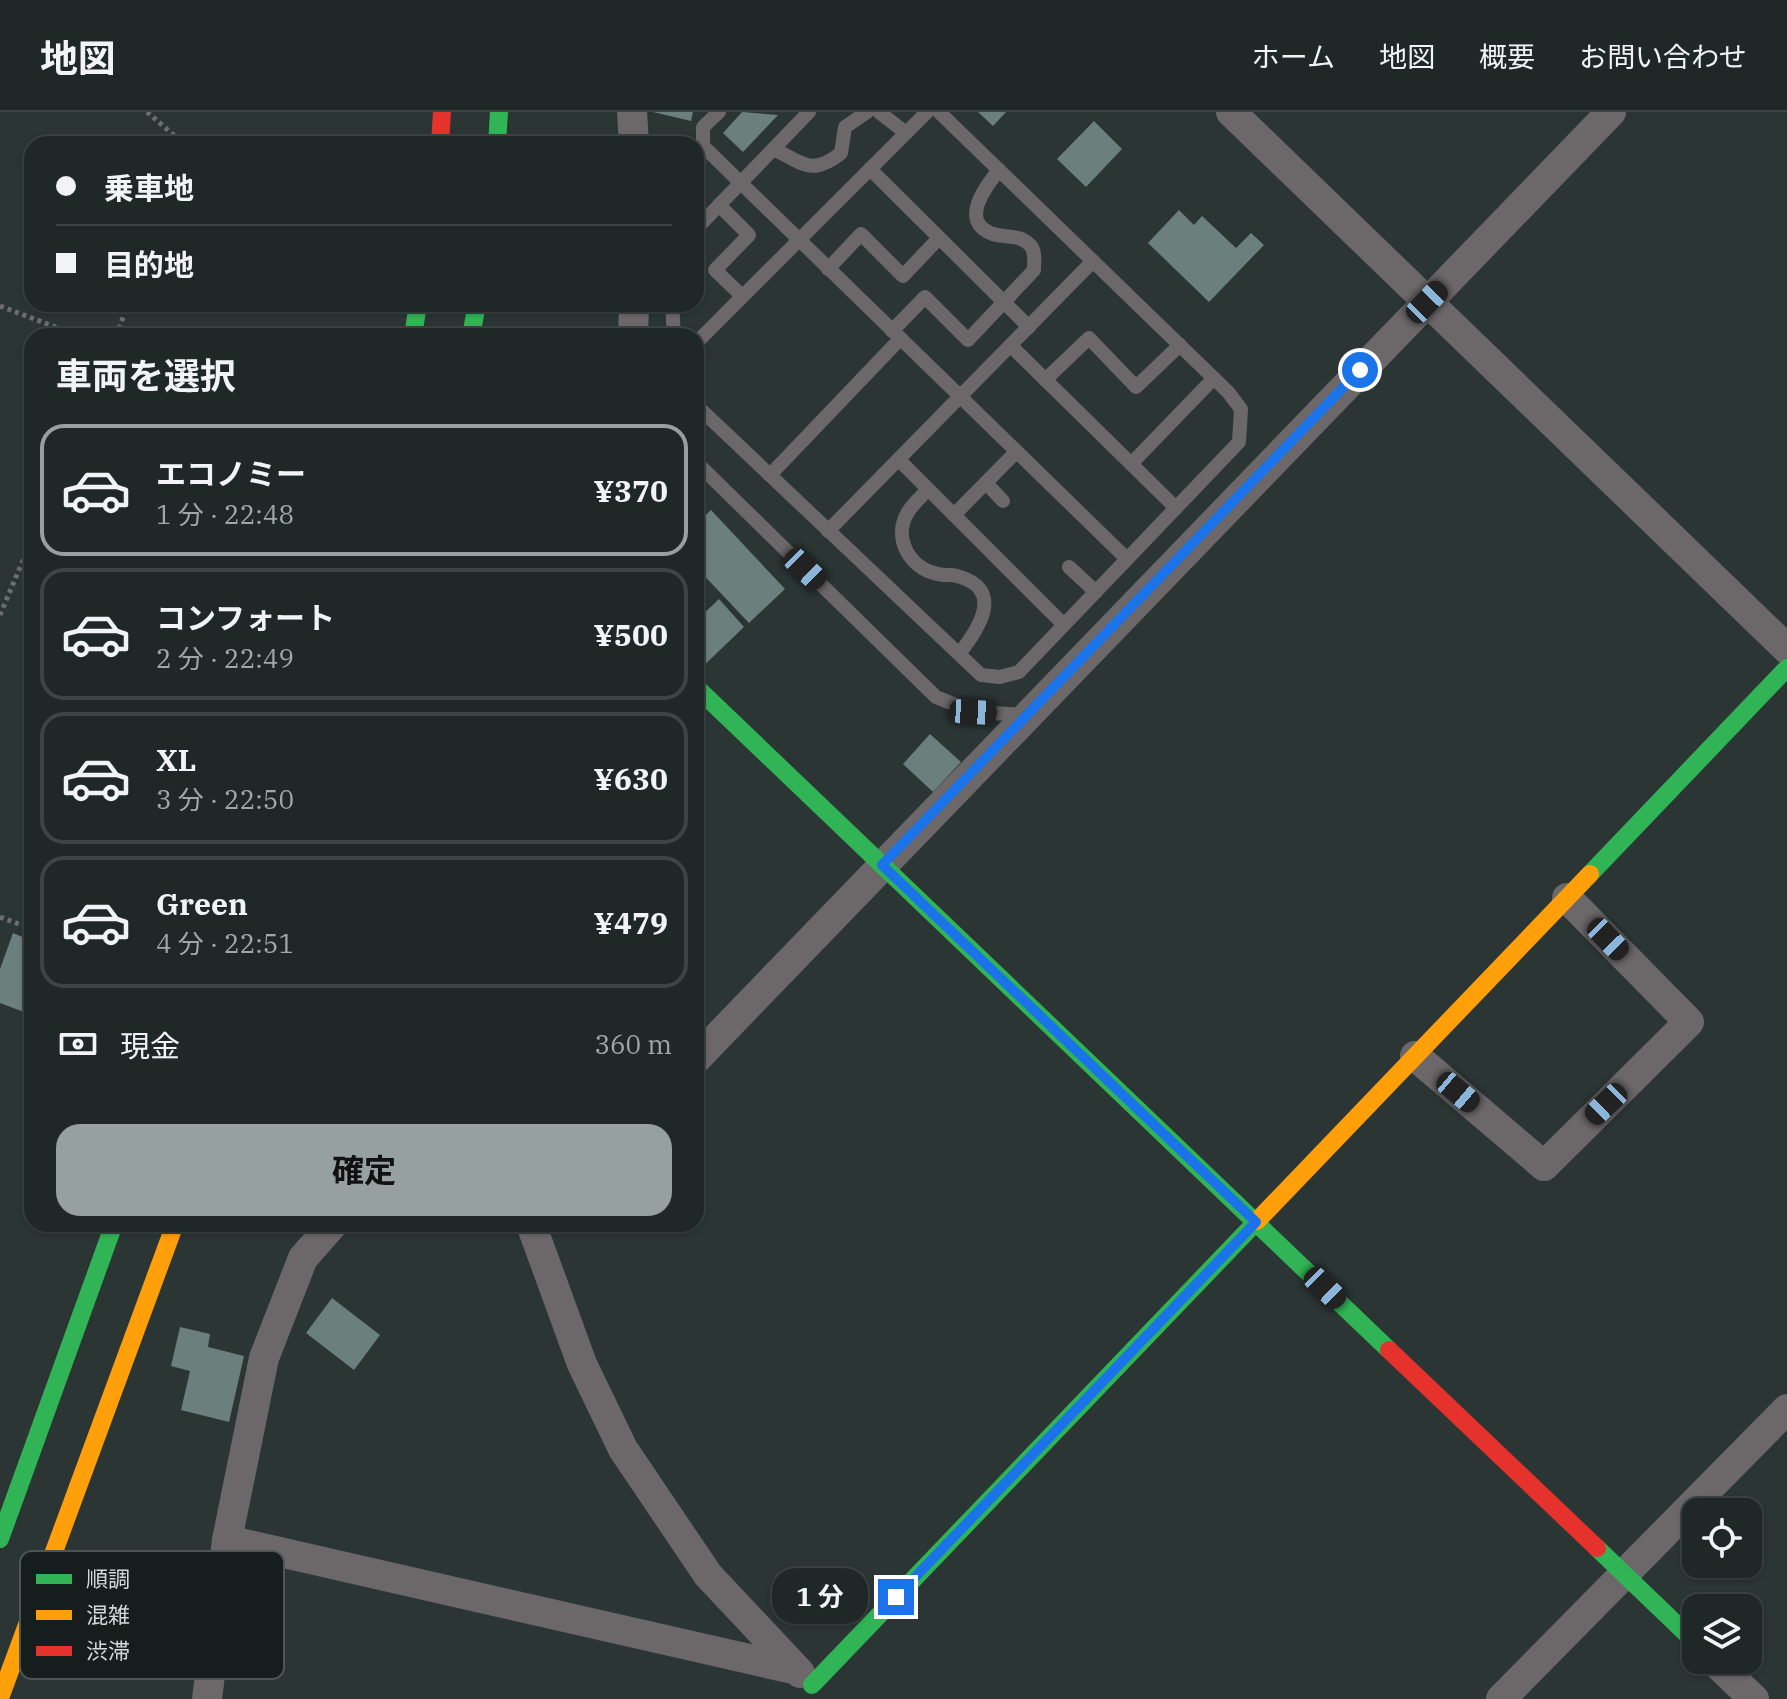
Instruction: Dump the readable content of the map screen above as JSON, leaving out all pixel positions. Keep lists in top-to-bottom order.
{
  "legend": ["順調", "混雑", "渋滞"],
  "page": {
    "header": "地図",
    "nav": [
      "ホーム",
      "地図",
      "概要",
      "お問い合わせ"
    ],
    "banner": ["乗車地", "目的地"],
    "heading": "車両を選択",
    "list": [
      {
        "name": "エコノミー",
        "note": "1 分 · 22:48",
        "value": "¥370"
      },
      {
        "name": "コンフォート",
        "note": "2 分 · 22:49",
        "value": "¥500"
      },
      {
        "name": "XL",
        "note": "3 分 · 22:50",
        "value": "¥630"
      },
      {
        "name": "Green",
        "note": "4 分 · 22:51",
        "value": "¥479"
      }
    ],
    "pay": ["現金", "360 m"],
    "buttons": "確定",
    "bubble": "1 分"
  }
}
